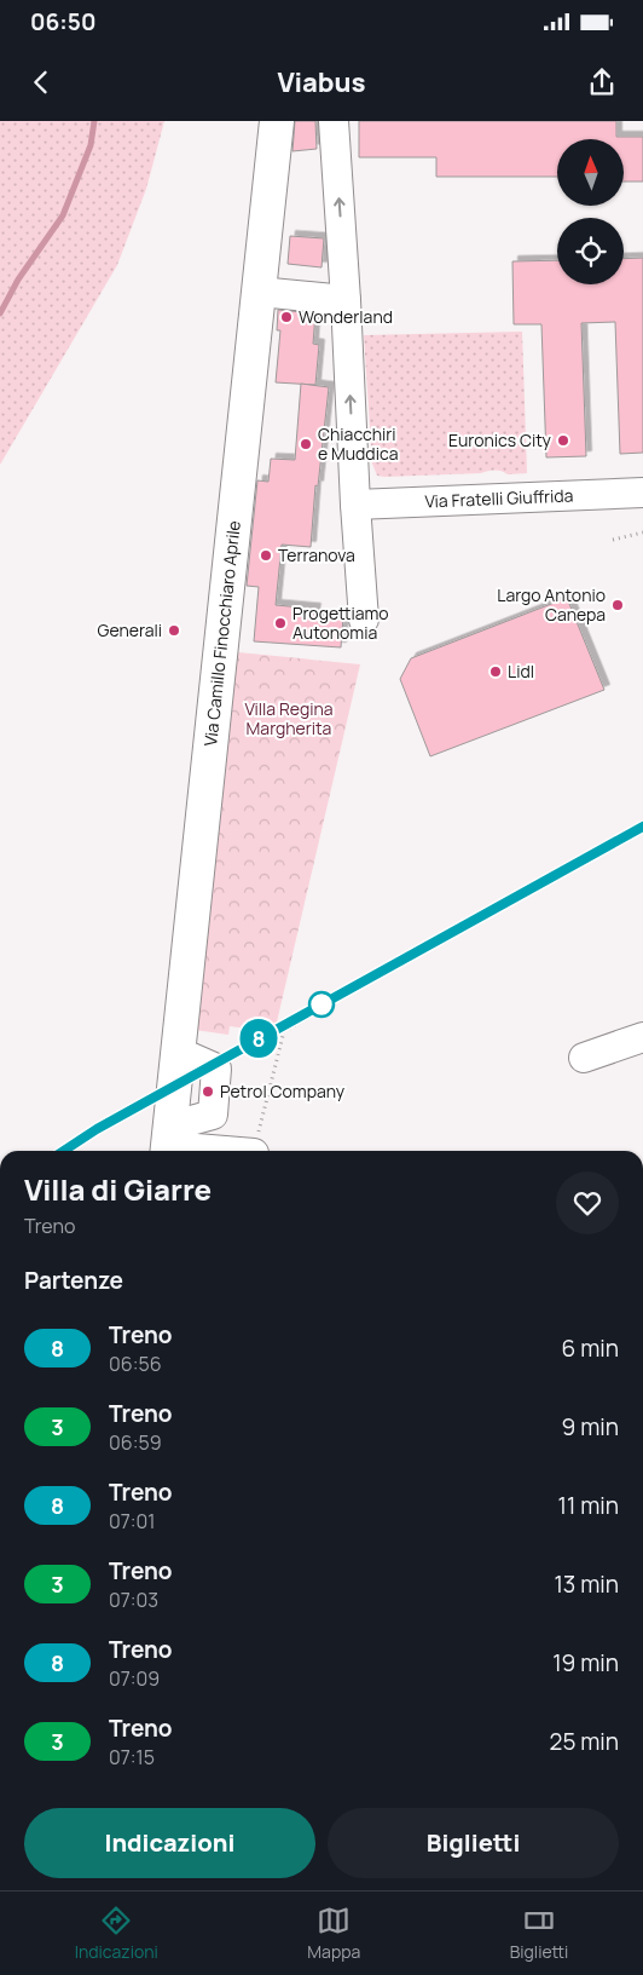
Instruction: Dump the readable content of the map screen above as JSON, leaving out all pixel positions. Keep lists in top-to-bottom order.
{
  "streets": {
    "main road": ["Via Camillo Finocchiaro Aprile"],
    "street": ["Via Fratelli Giuffrida"]
  },
  "parks": ["Villa Regina Margherita"],
  "places": [
    "Wonderland",
    "Euronics City",
    "Chiacchiri e Muddica",
    "Terranova",
    "Largo Antonio Canepa",
    "Progettiamo Autonomia",
    "Generali",
    "Lidl",
    "Petrol Company"
  ],
  "north": "top",
  "page": {
    "status": "06:50",
    "header": "Viabus",
    "on_map": "8",
    "heading": [
      ["Villa di Giarre", "Treno"],
      "Partenze"
    ],
    "list": [
      {
        "mark": "8",
        "name": "Treno",
        "note": "06:56",
        "value": "6 min"
      },
      {
        "mark": "3",
        "name": "Treno",
        "note": "06:59",
        "value": "9 min"
      },
      {
        "mark": "8",
        "name": "Treno",
        "note": "07:01",
        "value": "11 min"
      },
      {
        "mark": "3",
        "name": "Treno",
        "note": "07:03",
        "value": "13 min"
      },
      {
        "mark": "8",
        "name": "Treno",
        "note": "07:09",
        "value": "19 min"
      },
      {
        "mark": "3",
        "name": "Treno",
        "note": "07:15",
        "value": "25 min"
      }
    ],
    "buttons": ["Indicazioni", "Biglietti"],
    "tabs": ["Indicazioni", "Mappa", "Biglietti"]
  }
}
